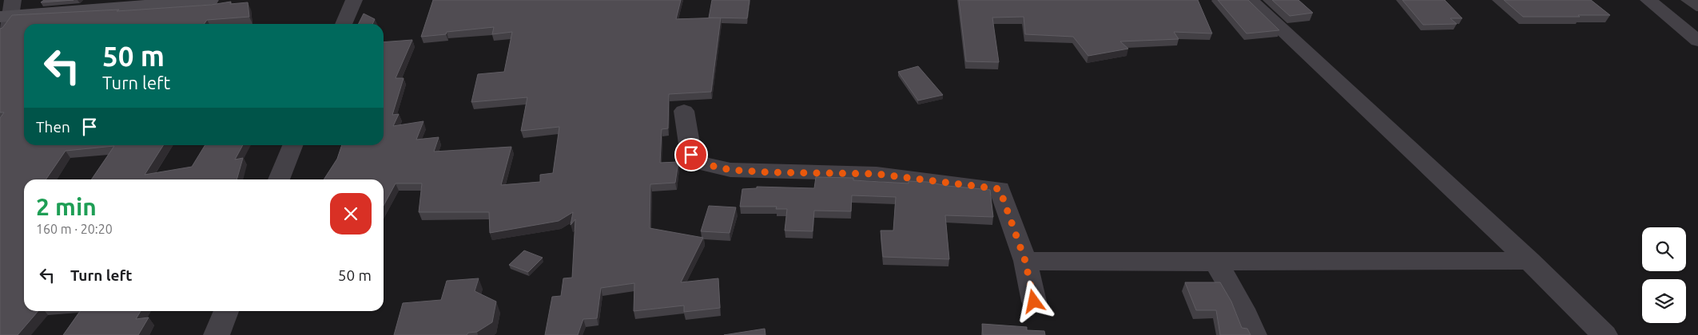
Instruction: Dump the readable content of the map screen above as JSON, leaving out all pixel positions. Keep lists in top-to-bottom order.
{
  "page": {
    "turn": ["50 m", "Turn left"],
    "then": "Then",
    "heading": ["2 min", "160 m · 20:20"],
    "list": [
      {
        "name": "Turn left",
        "value": "50 m"
      }
    ]
  }
}
